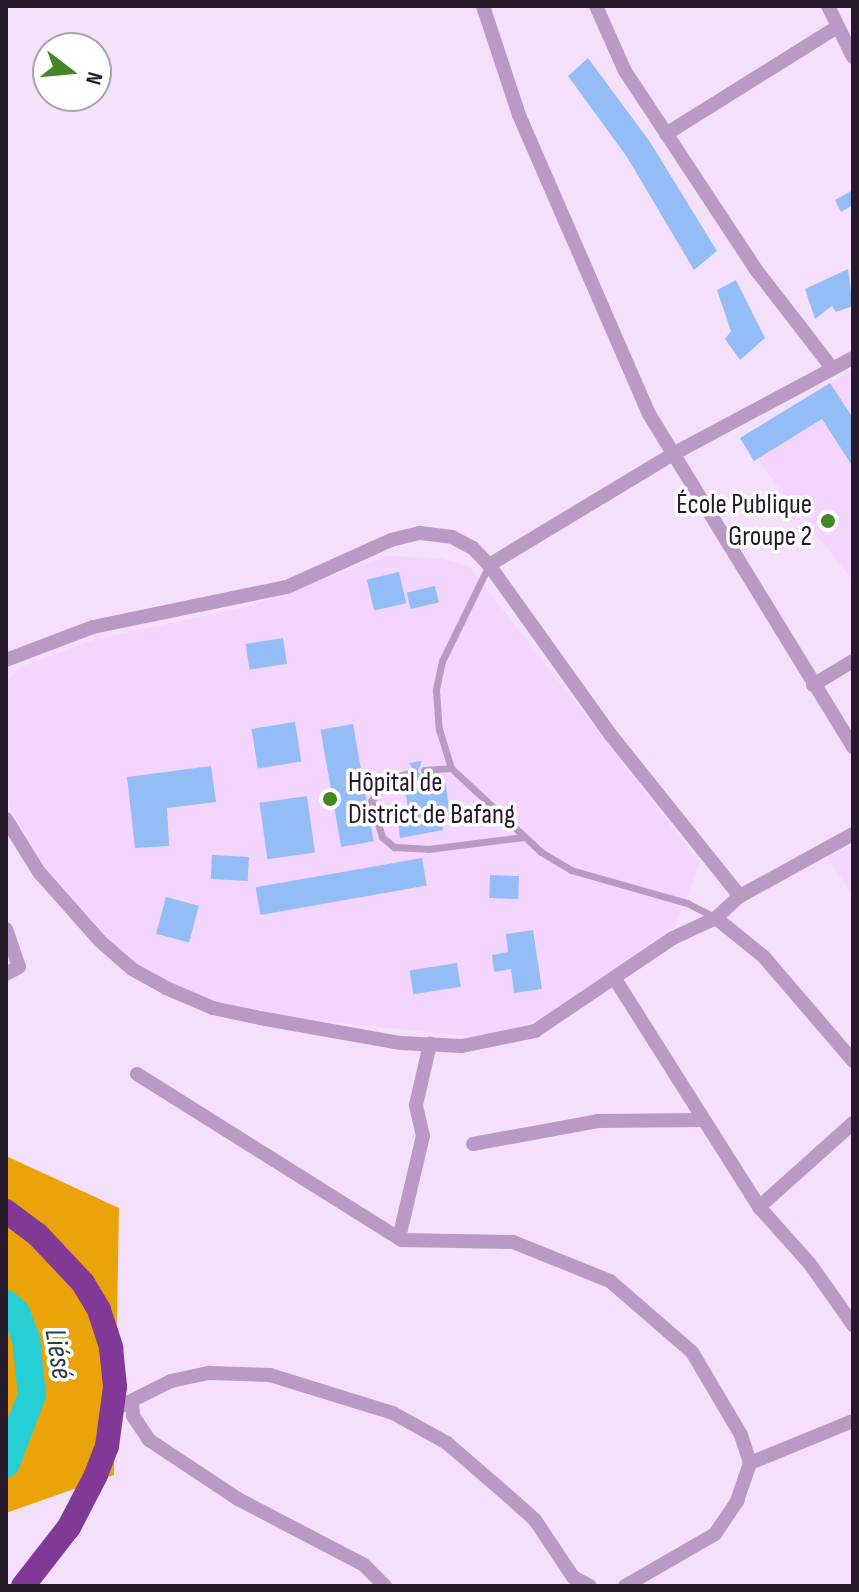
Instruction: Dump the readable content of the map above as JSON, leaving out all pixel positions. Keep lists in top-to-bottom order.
{
  "water": ["Liésé"],
  "places": ["École Publique Groupe 2", "Hôpital de District de Bafang"],
  "north": "right"
}
